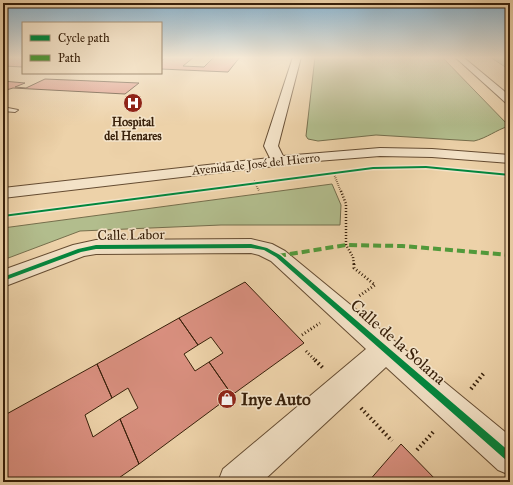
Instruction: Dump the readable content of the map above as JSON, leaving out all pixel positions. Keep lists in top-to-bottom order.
{
  "streets": {
    "street": ["Avenida de José del Hierro", "Calle Labor", "Calle de la Solana"]
  },
  "crossings": [
    ["Calle Labor", "Calle de la Solana"]
  ],
  "places": {
    "hospital": ["Hospital del Henares"],
    "shop": ["Inye Auto"]
  },
  "legend": ["Cycle path", "Path"]
}
